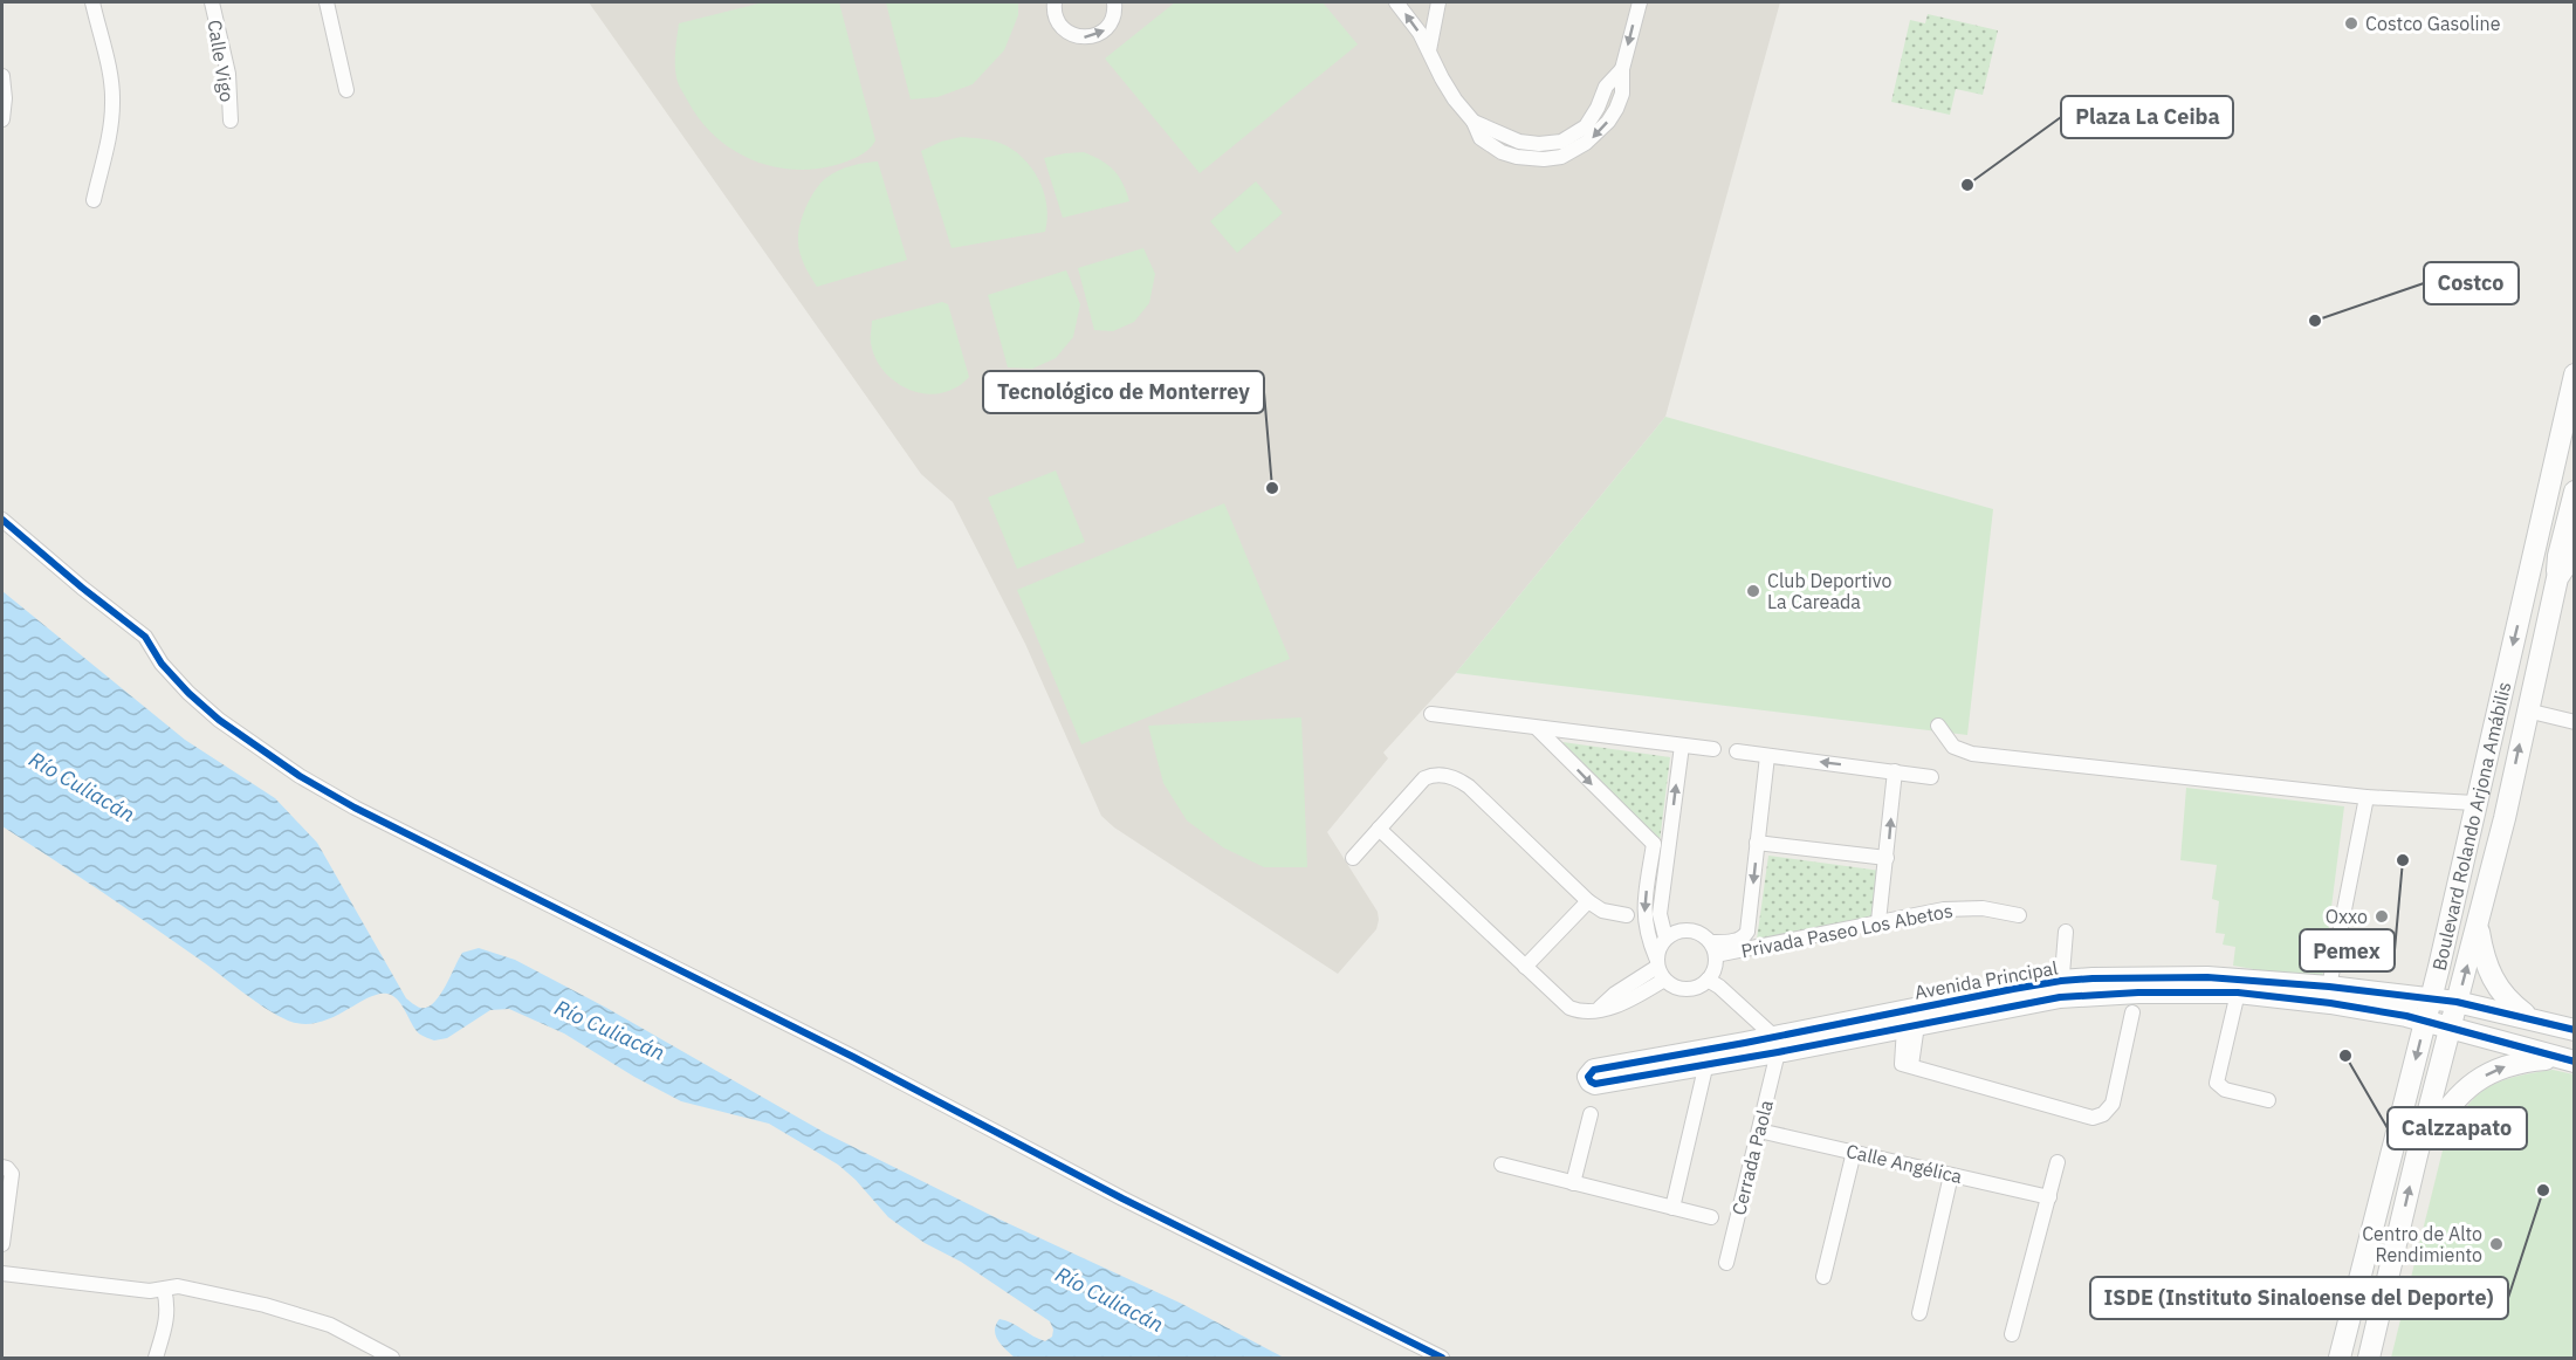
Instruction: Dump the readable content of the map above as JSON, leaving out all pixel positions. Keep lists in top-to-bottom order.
{
  "streets": {
    "main road": ["Boulevard Rolando Arjona Amábilis", "Avenida Principal"],
    "street": [
      "Calle Vigo",
      "Privada Paseo Los Abetos",
      "Cerrada Paola",
      "Calle Angélica"
    ]
  },
  "crossings": [
    ["Boulevard Rolando Arjona Amábilis", "Avenida Principal"],
    ["Avenida Principal", "Cerrada Paola"],
    ["Cerrada Paola", "Calle Angélica"]
  ],
  "water": ["Río Culiacán"],
  "places": [
    "Costco Gasoline",
    "Plaza La Ceiba",
    "Costco",
    "Tecnológico de Monterrey",
    "Club Deportivo La Careada",
    "Pemex",
    "Oxxo",
    "Calzzapato",
    "ISDE (Instituto Sinaloense del Deporte)",
    "Centro de Alto Rendimiento"
  ]
}
